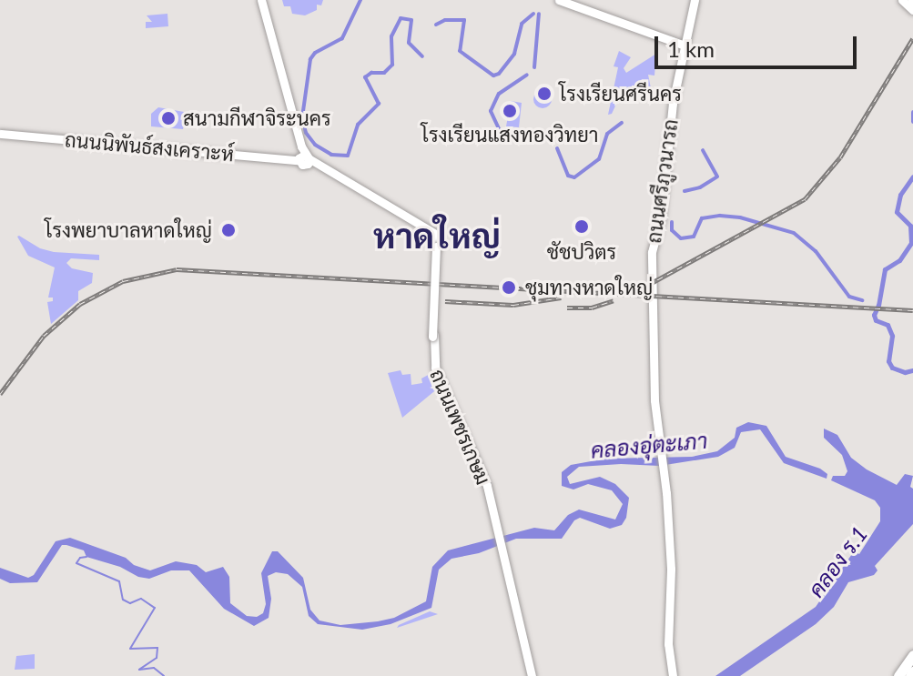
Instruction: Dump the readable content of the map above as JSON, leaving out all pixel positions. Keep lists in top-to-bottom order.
{
  "streets": {
    "main road": ["ถนนนิพันธ์สงเคราะห์", "ถนนศรีภูวนารถ", "ถนนเพชรเกษม"]
  },
  "crossings": [
    ["ถนนนิพันธ์สงเคราะห์", "ถนนเพชรเกษม"]
  ],
  "districts": ["หาดใหญ่"],
  "water": ["คลองอุ่ตะเภา", "คลอง ร.1"],
  "places": [
    "โรงเรียนศรีนคร",
    "โรงเรียนแสงทองวิทยา",
    "สนามกีฬาจิระนคร",
    "ชัชปวิตร",
    "โรงพยาบาลหาดใหญ่",
    "ชุมทางหาดใหญ่"
  ],
  "scale_bar": "1 km"
}
